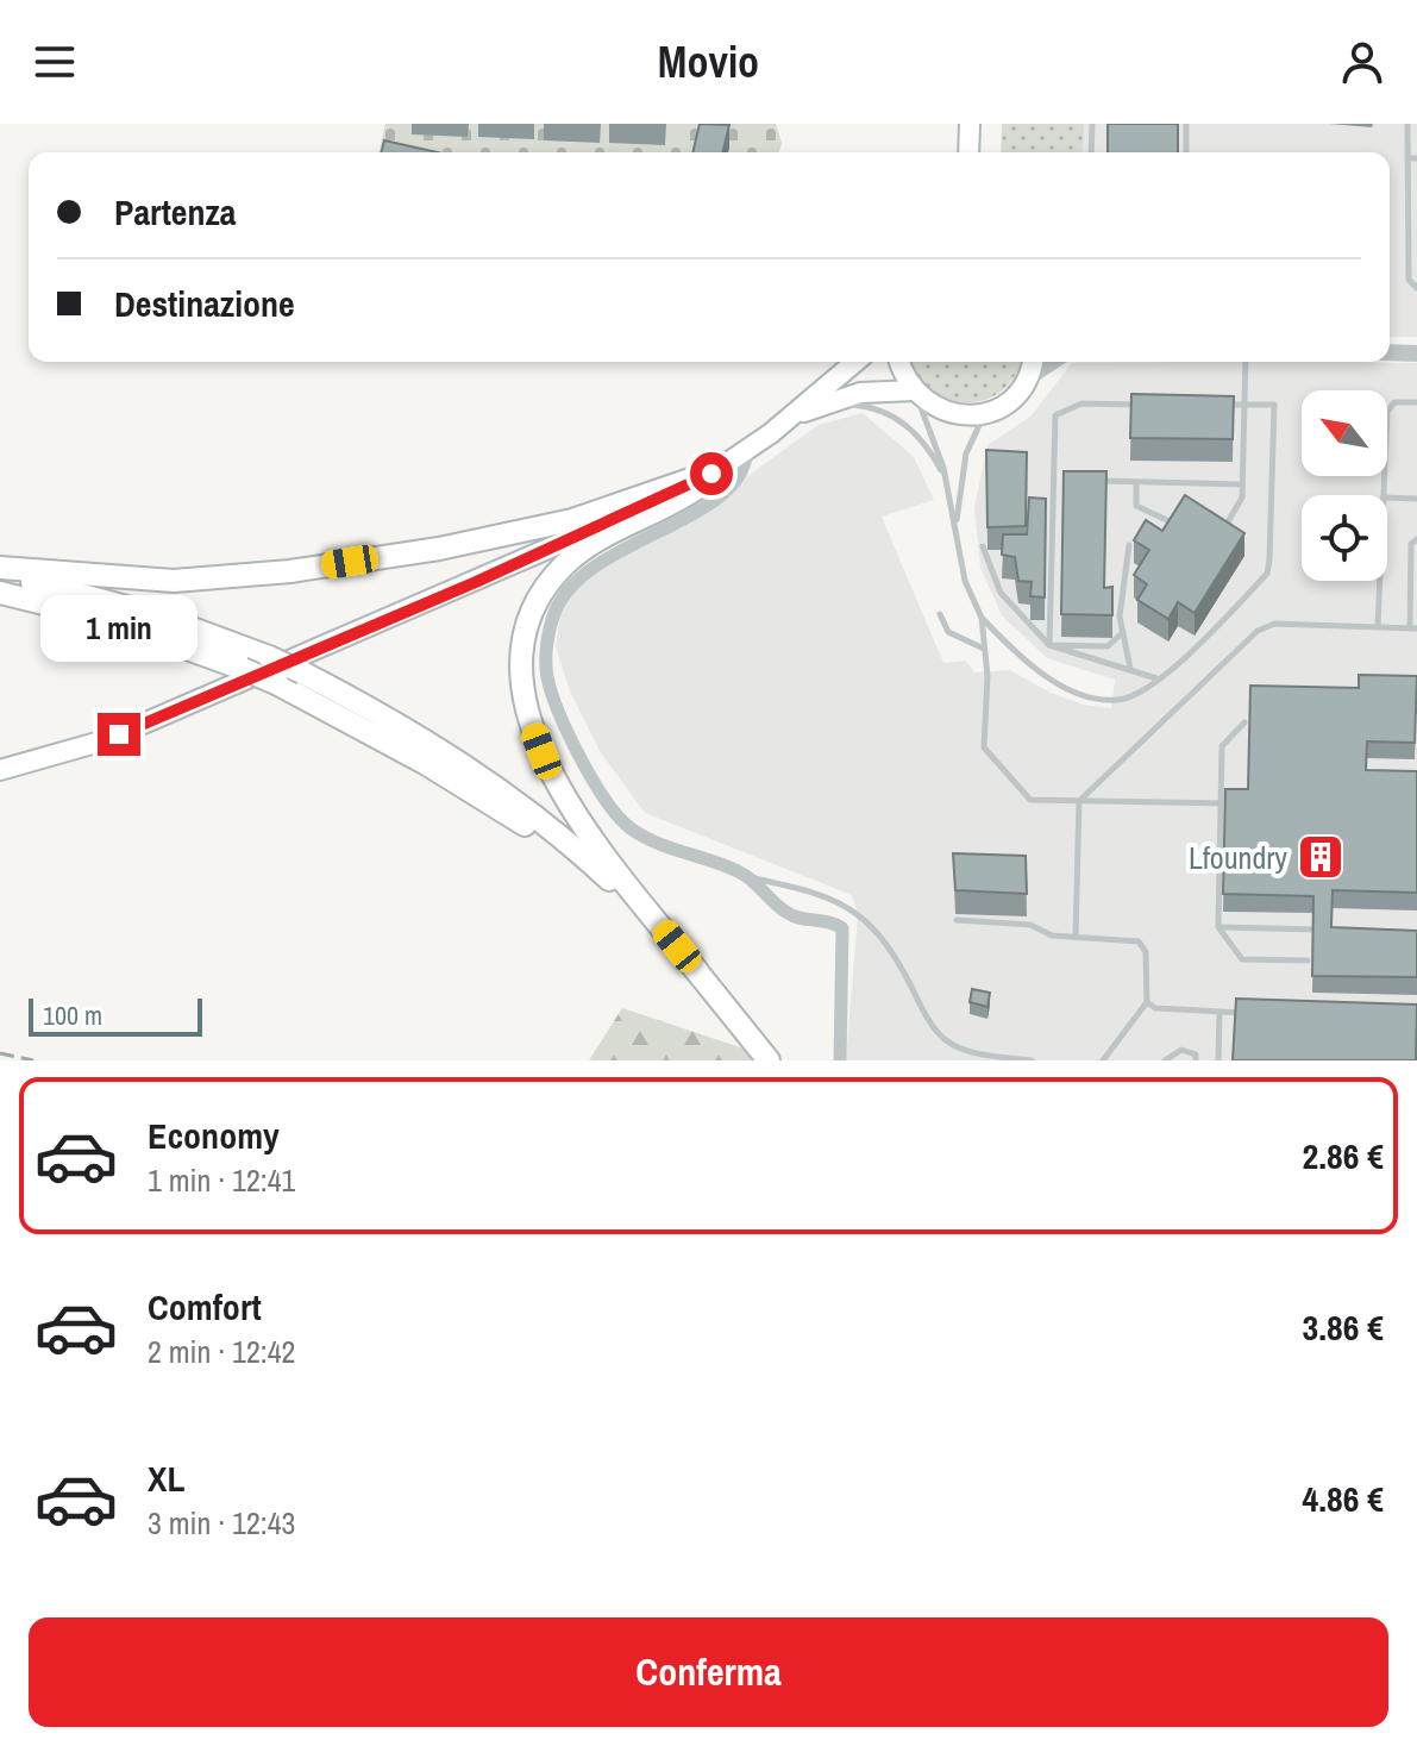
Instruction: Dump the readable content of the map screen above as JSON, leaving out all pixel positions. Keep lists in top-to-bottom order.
{
  "places": {
    "building": ["Lfoundry"]
  },
  "scale_bar": "100 m",
  "north": "top left",
  "page": {
    "header": "Movio",
    "banner": ["Partenza", "Destinazione"],
    "bubble": "1 min",
    "scale": "100 m",
    "list": [
      {
        "name": "Economy",
        "note": "1 min · 12:41",
        "value": "2.86 €"
      },
      {
        "name": "Comfort",
        "note": "2 min · 12:42",
        "value": "3.86 €"
      },
      {
        "name": "XL",
        "note": "3 min · 12:43",
        "value": "4.86 €"
      }
    ],
    "buttons": "Conferma"
  }
}
